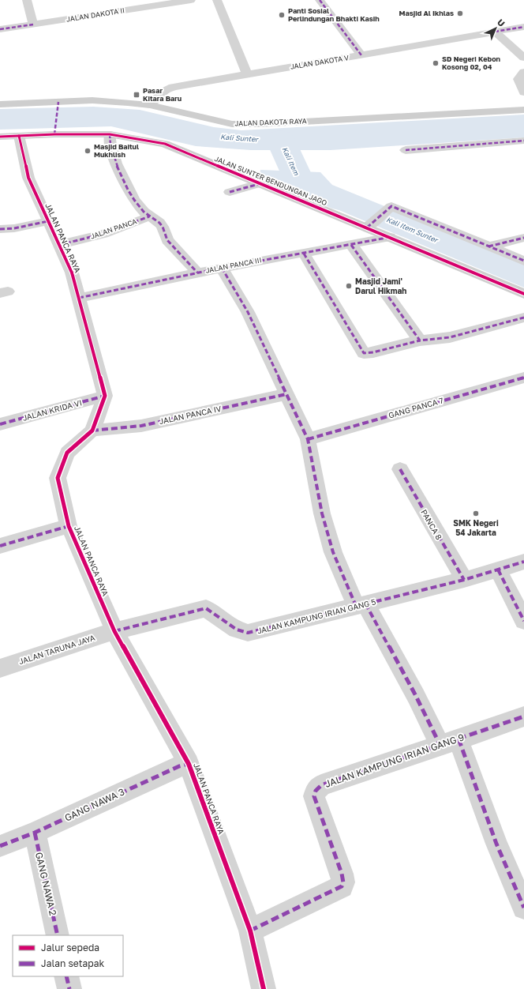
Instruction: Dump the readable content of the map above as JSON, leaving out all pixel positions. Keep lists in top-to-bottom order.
{
  "streets": {
    "street": [
      "JALAN DAKOTA II",
      "JALAN DAKOTA V",
      "JALAN DAKOTA RAYA",
      "JALAN SUNTER BENDUNGAN JAGO",
      "JALAN PANCA",
      "JALAN PANCA RAYA",
      "JALAN PANCA III",
      "GANG PANCA 7",
      "JALAN KRIDA VI",
      "JALAN PANCA IV",
      "PANCA 8",
      "JALAN KAMPUNG IRIAN GANG 5",
      "JALAN TARUNA JAYA",
      "JALAN KAMPUNG IRIAN GANG 9",
      "GANG NAWA 3",
      "GANG NAWA 2"
    ]
  },
  "crossings": [
    ["JALAN DAKOTA V", "JALAN DAKOTA RAYA"],
    ["JALAN SUNTER BENDUNGAN JAGO", "JALAN PANCA RAYA"],
    ["JALAN SUNTER BENDUNGAN JAGO", "JALAN PANCA III"],
    ["JALAN PANCA", "JALAN PANCA RAYA"],
    ["JALAN PANCA RAYA", "JALAN PANCA III"],
    ["JALAN PANCA RAYA", "JALAN KRIDA VI"],
    ["JALAN PANCA RAYA", "JALAN PANCA IV"],
    ["JALAN PANCA RAYA", "JALAN KAMPUNG IRIAN GANG 5"],
    ["JALAN PANCA RAYA", "JALAN TARUNA JAYA"],
    ["JALAN PANCA RAYA", "JALAN KAMPUNG IRIAN GANG 9"],
    ["JALAN PANCA RAYA", "GANG NAWA 3"],
    ["PANCA 8", "JALAN KAMPUNG IRIAN GANG 5"],
    ["JALAN KAMPUNG IRIAN GANG 5", "JALAN TARUNA JAYA"],
    ["GANG NAWA 3", "GANG NAWA 2"]
  ],
  "water": ["Kali Sunter", "Kali Item", "Kali Item Sunter"],
  "places": {
    "other": [
      "Masjid Al Ikhlas",
      "Panti Sosial Perlindungan Bhakti Kasih",
      "SD Negeri Kebon Kosong 02, 04",
      "Masjid Baitul Mukhlish",
      "Masjid Jami' Darul Hikmah",
      "SMK Negeri 54 Jakarta"
    ],
    "transit": ["Pasar Kitara Baru"]
  },
  "legend": ["Jalur sepeda", "Jalan setapak"],
  "north": "top right"
}
